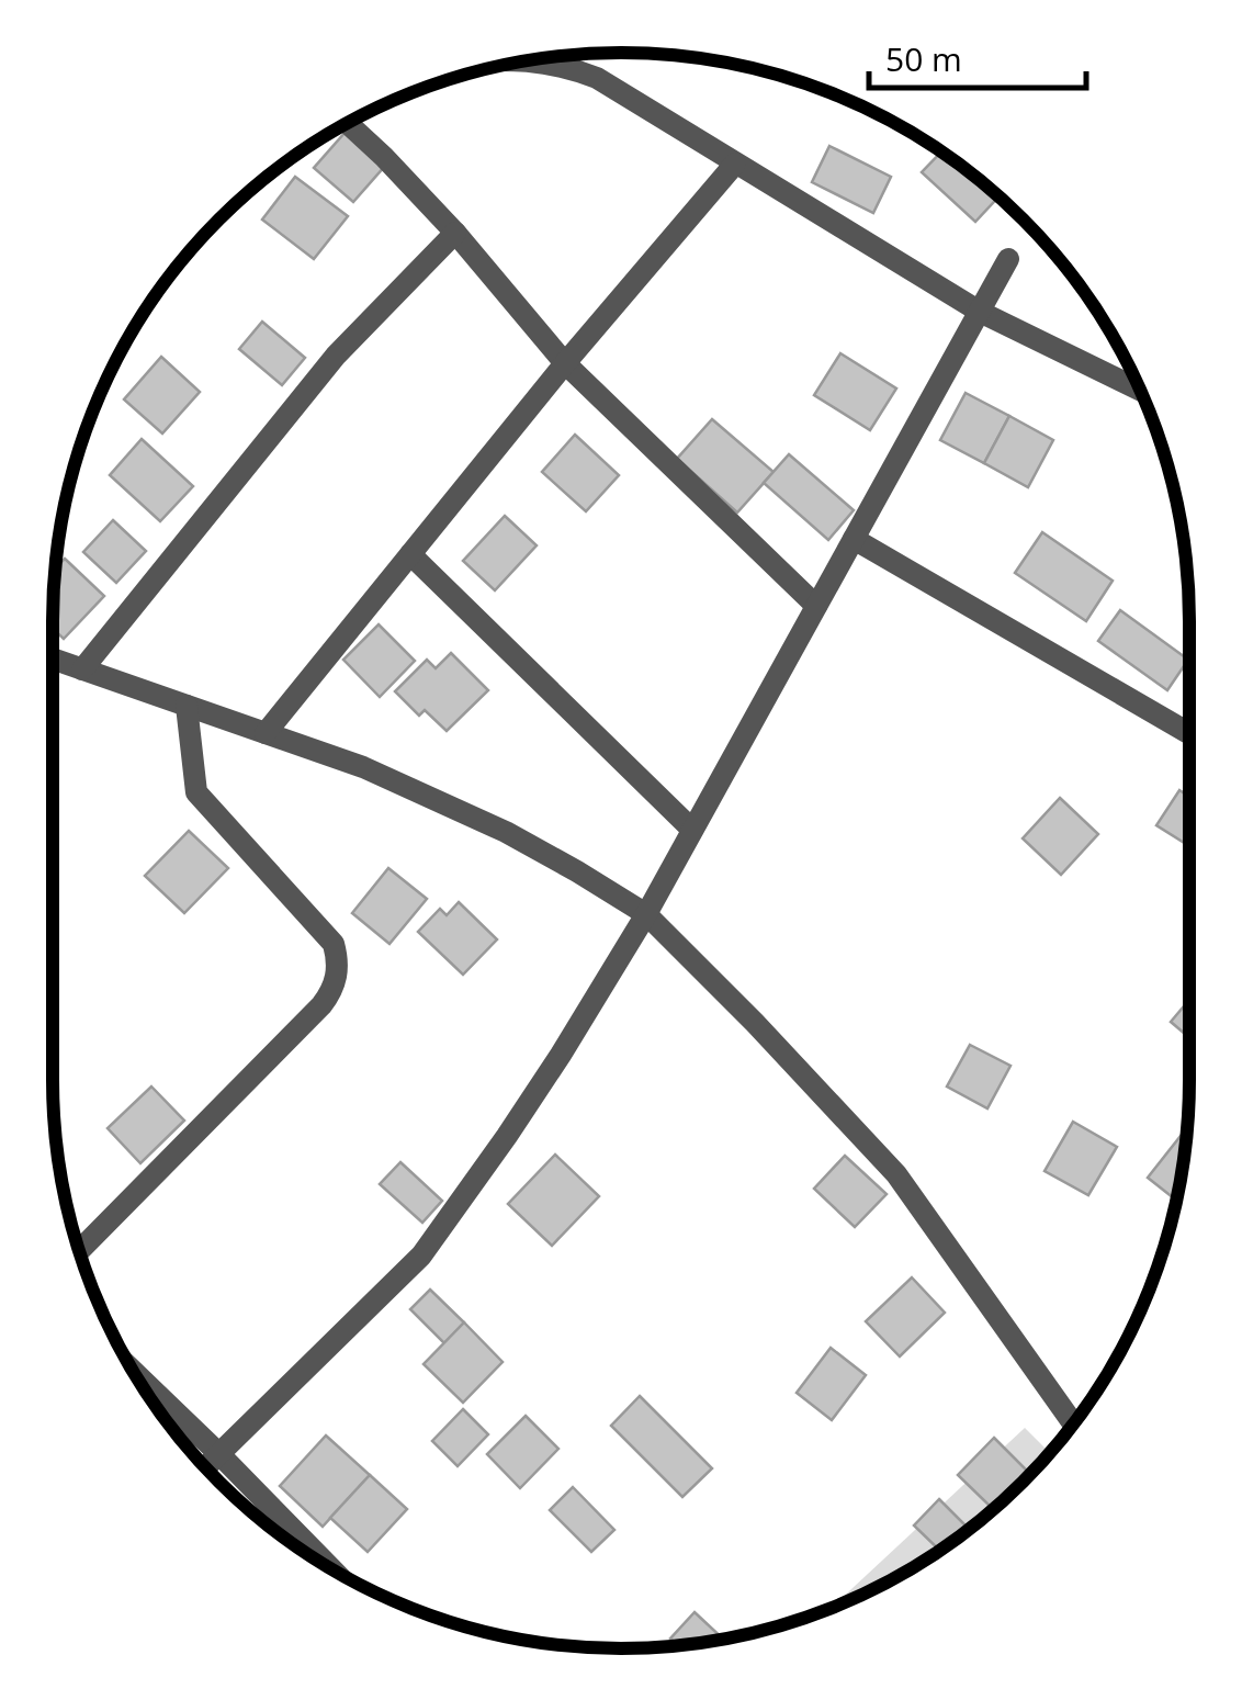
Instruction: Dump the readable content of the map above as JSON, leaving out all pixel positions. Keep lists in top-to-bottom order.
{
  "scale_bar": "50 m"
}
